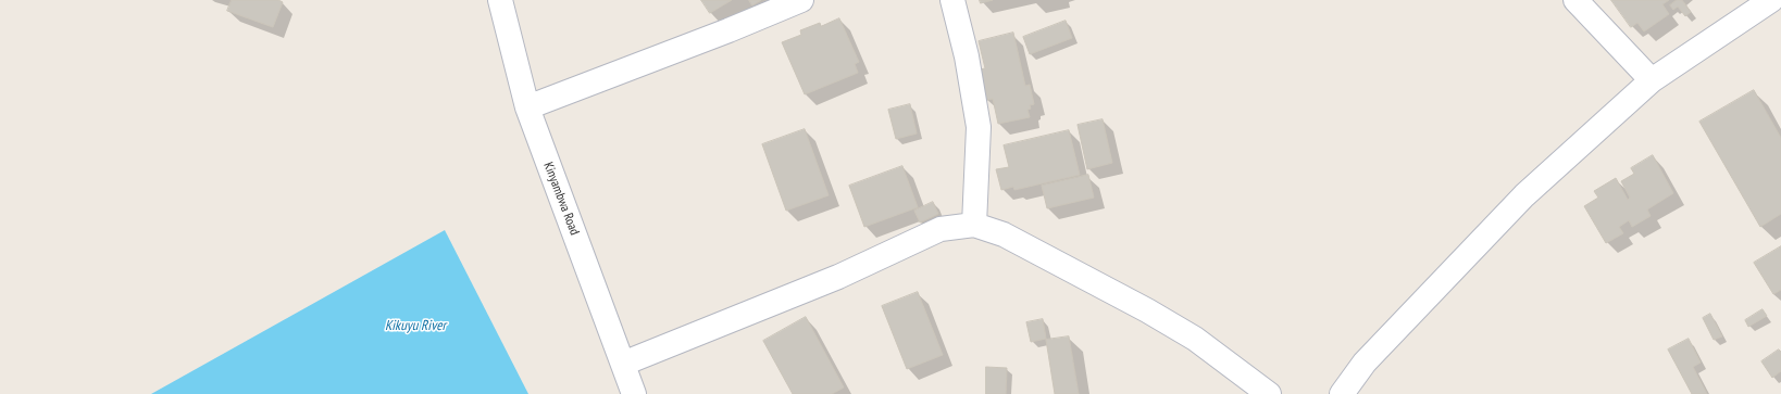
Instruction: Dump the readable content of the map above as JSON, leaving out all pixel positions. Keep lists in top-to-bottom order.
{
  "streets": {
    "street": ["Kinyambwa Road"]
  },
  "water": ["Kikuyu River"]
}
